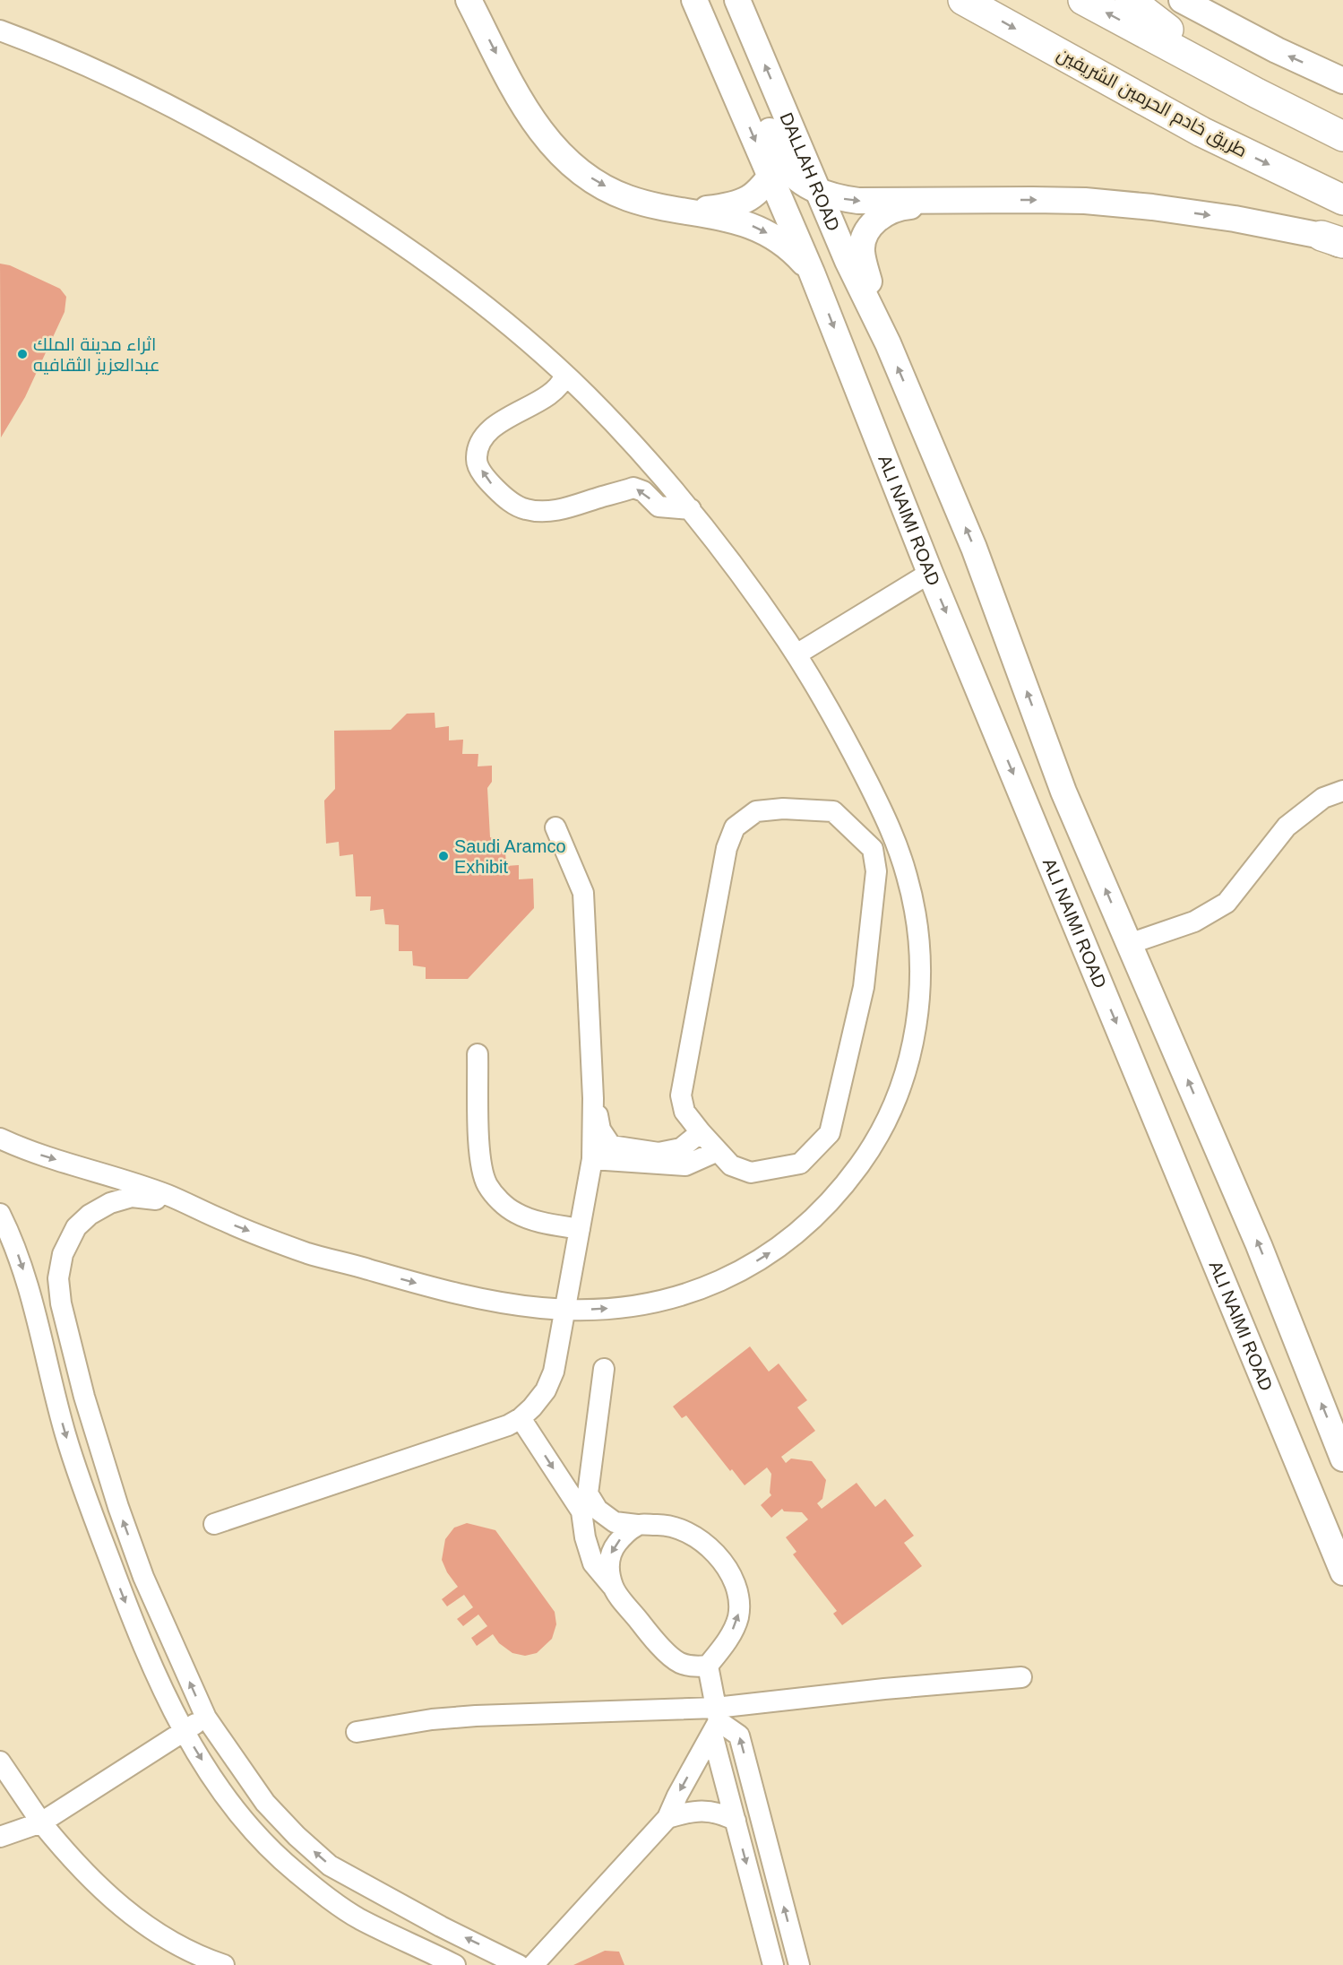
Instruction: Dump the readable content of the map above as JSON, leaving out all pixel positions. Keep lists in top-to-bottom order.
{
  "streets": {
    "highway": ["طريق خادم الحرمين الشريفين"],
    "main road": ["DALLAH ROAD", "ALI NAIMI ROAD"]
  },
  "places": ["اثراء مدينة الملك عبدالعزيز الثقافيه", "Saudi Aramco Exhibit"]
}
